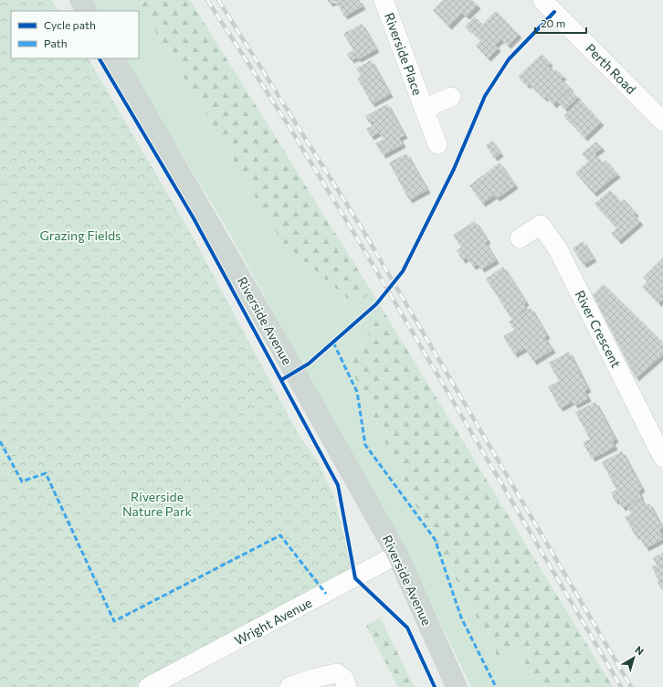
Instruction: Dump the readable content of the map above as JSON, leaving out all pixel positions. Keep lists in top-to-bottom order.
{
  "streets": {
    "main road": ["Riverside Avenue"],
    "street": [
      "Riverside Place",
      "Perth Road",
      "River Crescent",
      "Wright Avenue"
    ]
  },
  "crossings": [
    ["Riverside Avenue", "Wright Avenue"]
  ],
  "parks": ["Grazing Fields", "Riverside Nature Park"],
  "legend": ["Cycle path", "Path"],
  "scale_bar": "20 m",
  "north": "top right"
}
